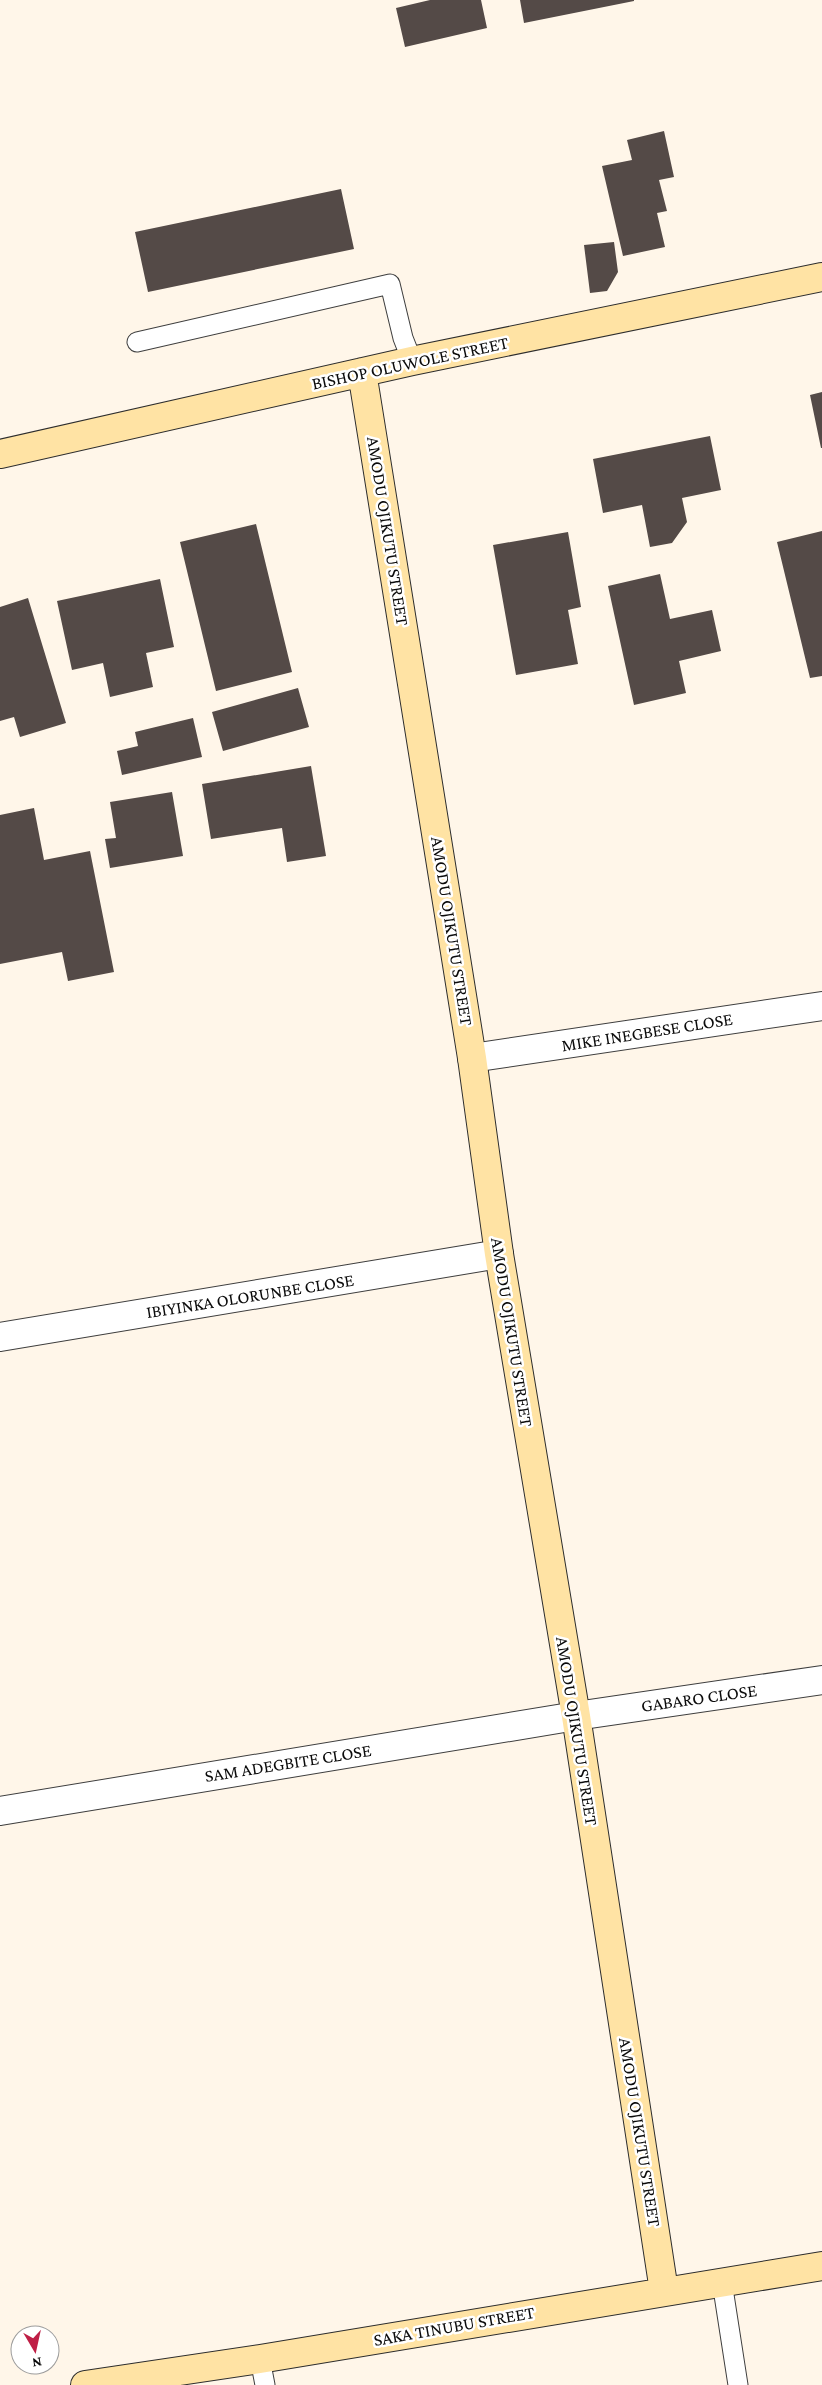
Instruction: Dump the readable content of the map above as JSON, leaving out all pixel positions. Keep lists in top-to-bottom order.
{
  "streets": {
    "street": [
      "BISHOP OLUWOLE STREET",
      "AMODU OJIKUTU STREET",
      "MIKE INEGBESE CLOSE",
      "IBIYINKA OLORUNBE CLOSE",
      "GABARO CLOSE",
      "SAM ADEGBITE CLOSE",
      "SAKA TINUBU STREET"
    ]
  },
  "crossings": [
    ["BISHOP OLUWOLE STREET", "AMODU OJIKUTU STREET"],
    ["AMODU OJIKUTU STREET", "MIKE INEGBESE CLOSE"],
    ["AMODU OJIKUTU STREET", "IBIYINKA OLORUNBE CLOSE"],
    ["AMODU OJIKUTU STREET", "GABARO CLOSE"],
    ["AMODU OJIKUTU STREET", "SAM ADEGBITE CLOSE"],
    ["AMODU OJIKUTU STREET", "SAKA TINUBU STREET"],
    ["GABARO CLOSE", "SAM ADEGBITE CLOSE"]
  ],
  "north": "bottom"
}
